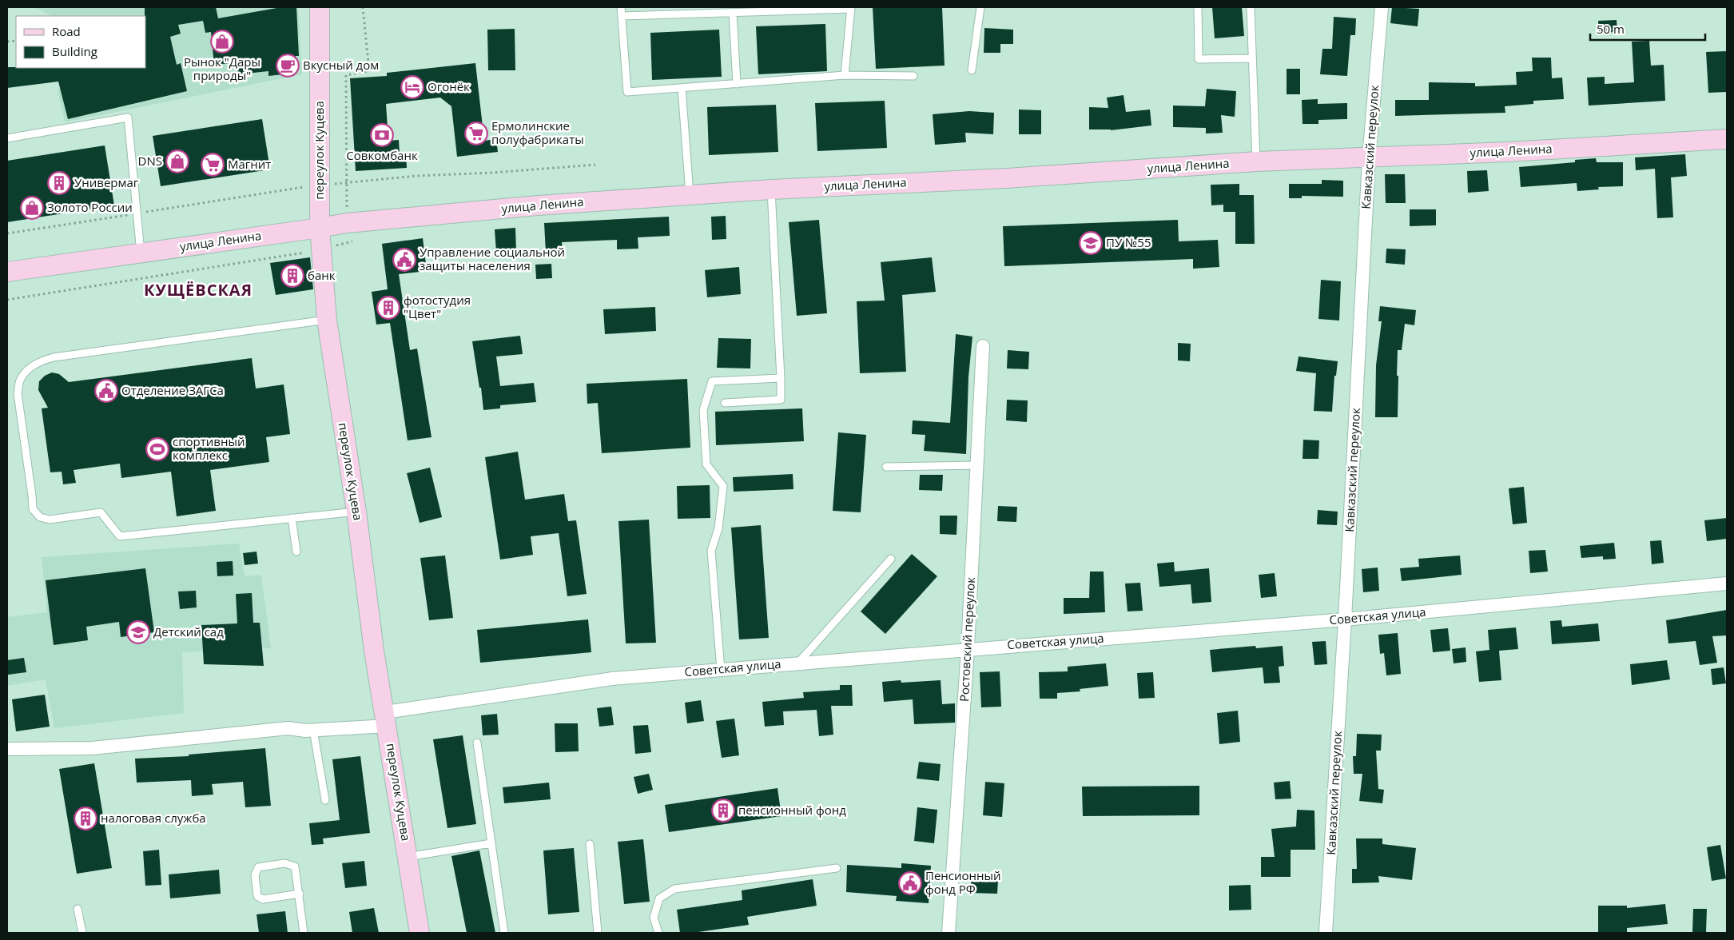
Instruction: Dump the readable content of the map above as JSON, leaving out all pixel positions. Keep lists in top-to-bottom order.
{
  "streets": {
    "street": [
      "Кавказский переулок",
      "переулок Куцева",
      "улица Ленина",
      "Советская улица",
      "Ростовский переулок"
    ]
  },
  "crossings": [
    ["Кавказский переулок", "улица Ленина"],
    ["Кавказский переулок", "Советская улица"],
    ["переулок Куцева", "улица Ленина"],
    ["переулок Куцева", "Советская улица"],
    ["Советская улица", "Ростовский переулок"]
  ],
  "districts": ["КУЩЁВСКАЯ"],
  "places": {
    "shop": ["Рынок \"Дары природы\"", "DNS", "Золото России"],
    "cafe": ["Вкусный дом"],
    "hotel": ["Огонёк"],
    "supermarket": ["Ермолинские полуфабрикаты", "Магнит"],
    "bank": ["Совкомбанк"],
    "building": [
      "Универмаг",
      "банк",
      "фотостудия \"Цвет\"",
      "пенсионный фонд",
      "налоговая служба"
    ],
    "school or university": ["ПУ №55", "Детский сад"],
    "public building": ["Управление социальной защиты населения", "Отделение ЗАГСа", "Пенсионный фонд РФ"],
    "sports": ["спортивный комплекс"]
  },
  "legend": ["Road", "Building"],
  "scale_bar": "50 m"
}
